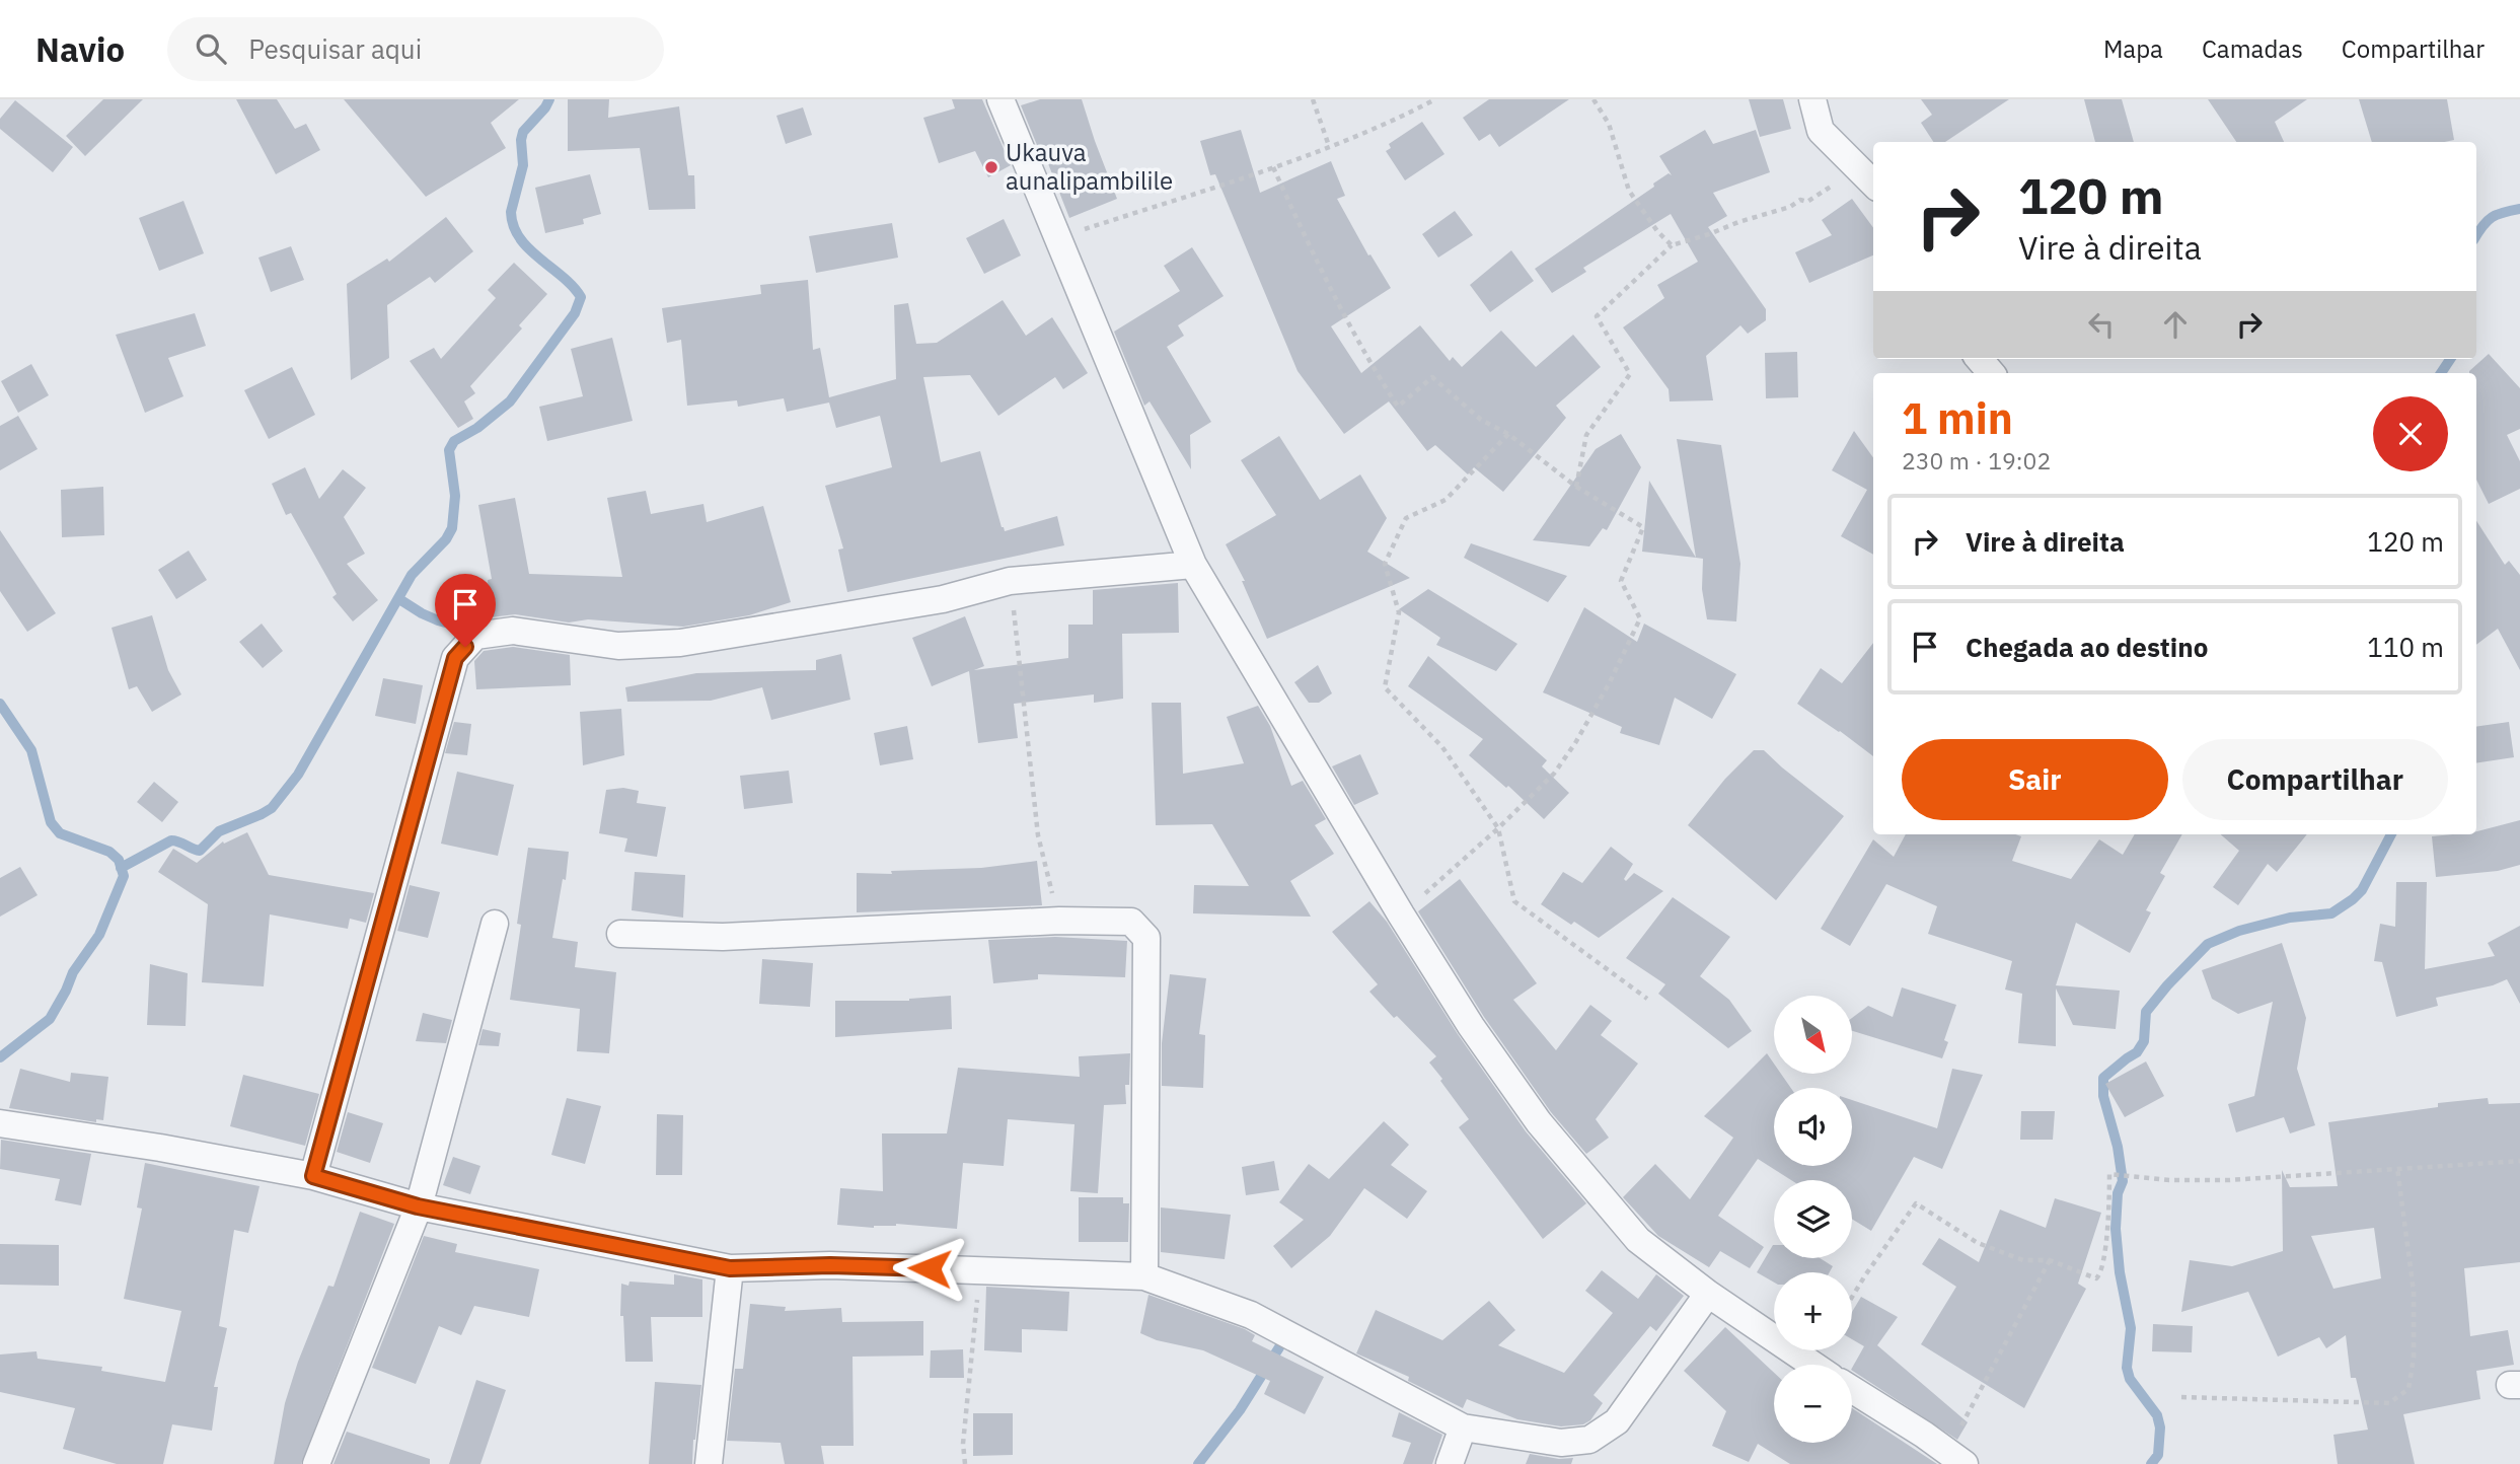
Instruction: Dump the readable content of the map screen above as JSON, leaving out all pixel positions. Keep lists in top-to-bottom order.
{
  "places": ["Ukauva aunalipambilile"],
  "north": "bottom right",
  "page": {
    "header": "Navio",
    "search": "Pesquisar aqui",
    "nav": ["Mapa", "Camadas", "Compartilhar"],
    "turn": ["120 m", "Vire à direita"],
    "heading": ["1 min", "230 m · 19:02"],
    "list": [
      {
        "name": "Vire à direita",
        "value": "120 m"
      },
      {
        "name": "Chegada ao destino",
        "value": "110 m"
      }
    ],
    "buttons": ["Sair", "Compartilhar"],
    "map_buttons": ["+", "−"]
  }
}
